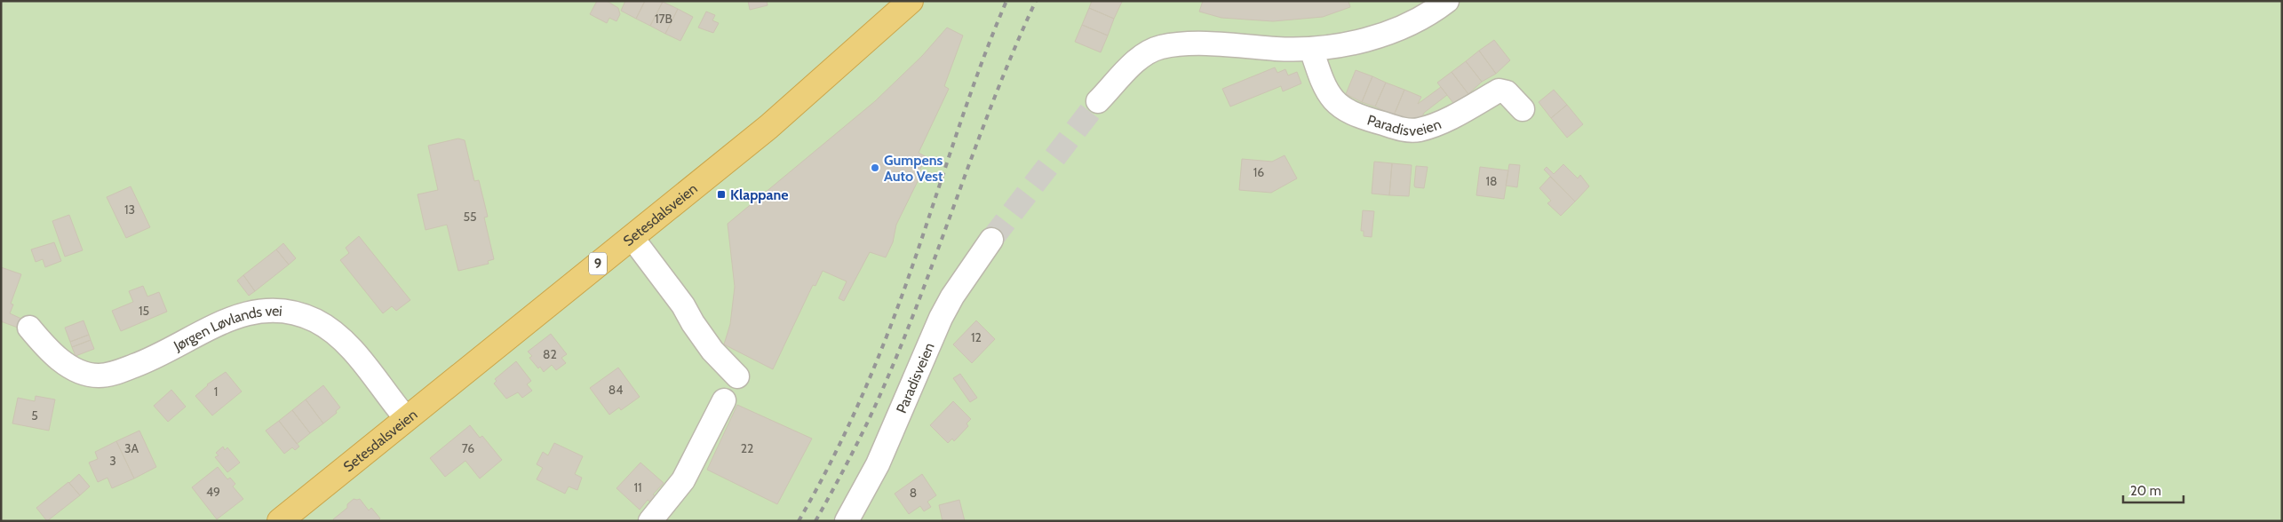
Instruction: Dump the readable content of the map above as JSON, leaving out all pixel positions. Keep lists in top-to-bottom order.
{
  "streets": {
    "highway": ["Setesdalsveien", "9"],
    "street": ["Paradisveien", "Jørgen Løvlands vei"]
  },
  "crossings": [
    ["Setesdalsveien", "Jørgen Løvlands vei"]
  ],
  "places": {
    "other": ["Gumpens Auto Vest"],
    "transit": ["Klappane"]
  },
  "house_numbers": [
    "17B",
    "16",
    "18",
    "13",
    "55",
    "15",
    "12",
    "82",
    "84",
    "1",
    "5",
    "3A",
    "76",
    "22",
    "3",
    "11",
    "49",
    "8"
  ],
  "scale_bar": "20 m"
}
